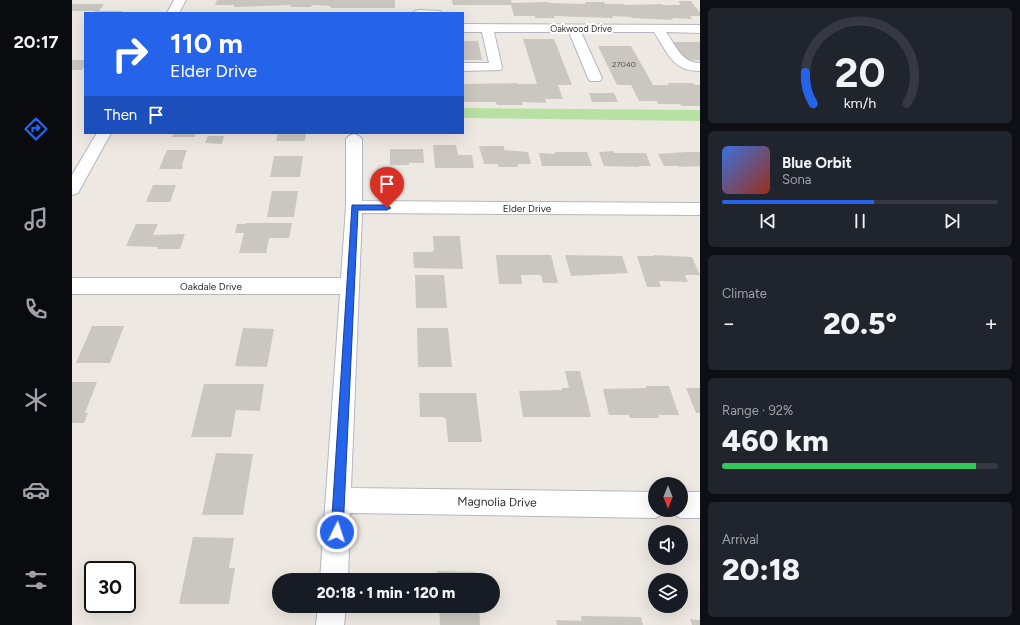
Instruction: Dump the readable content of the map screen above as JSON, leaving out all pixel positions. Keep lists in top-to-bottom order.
{
  "streets": {
    "street": [
      "Oakwood Drive",
      "Elder Drive",
      "Oakdale Drive",
      "Magnolia Drive"
    ]
  },
  "house_numbers": ["27040"],
  "north": "bottom",
  "page": {
    "tabs": "20:17",
    "turn": ["110 m", "Elder Drive"],
    "then": "Then",
    "song": ["Blue Orbit", "Sona"],
    "tile": [
      "Climate",
      ["Range · 92%", "460 km"],
      ["Arrival", "20:18"]
    ],
    "heat": ["−", "20.5°", "+"],
    "limit": "30",
    "trip": "20:18 · 1 min · 120 m",
    "gauge": ["20", "km/h"]
  }
}
